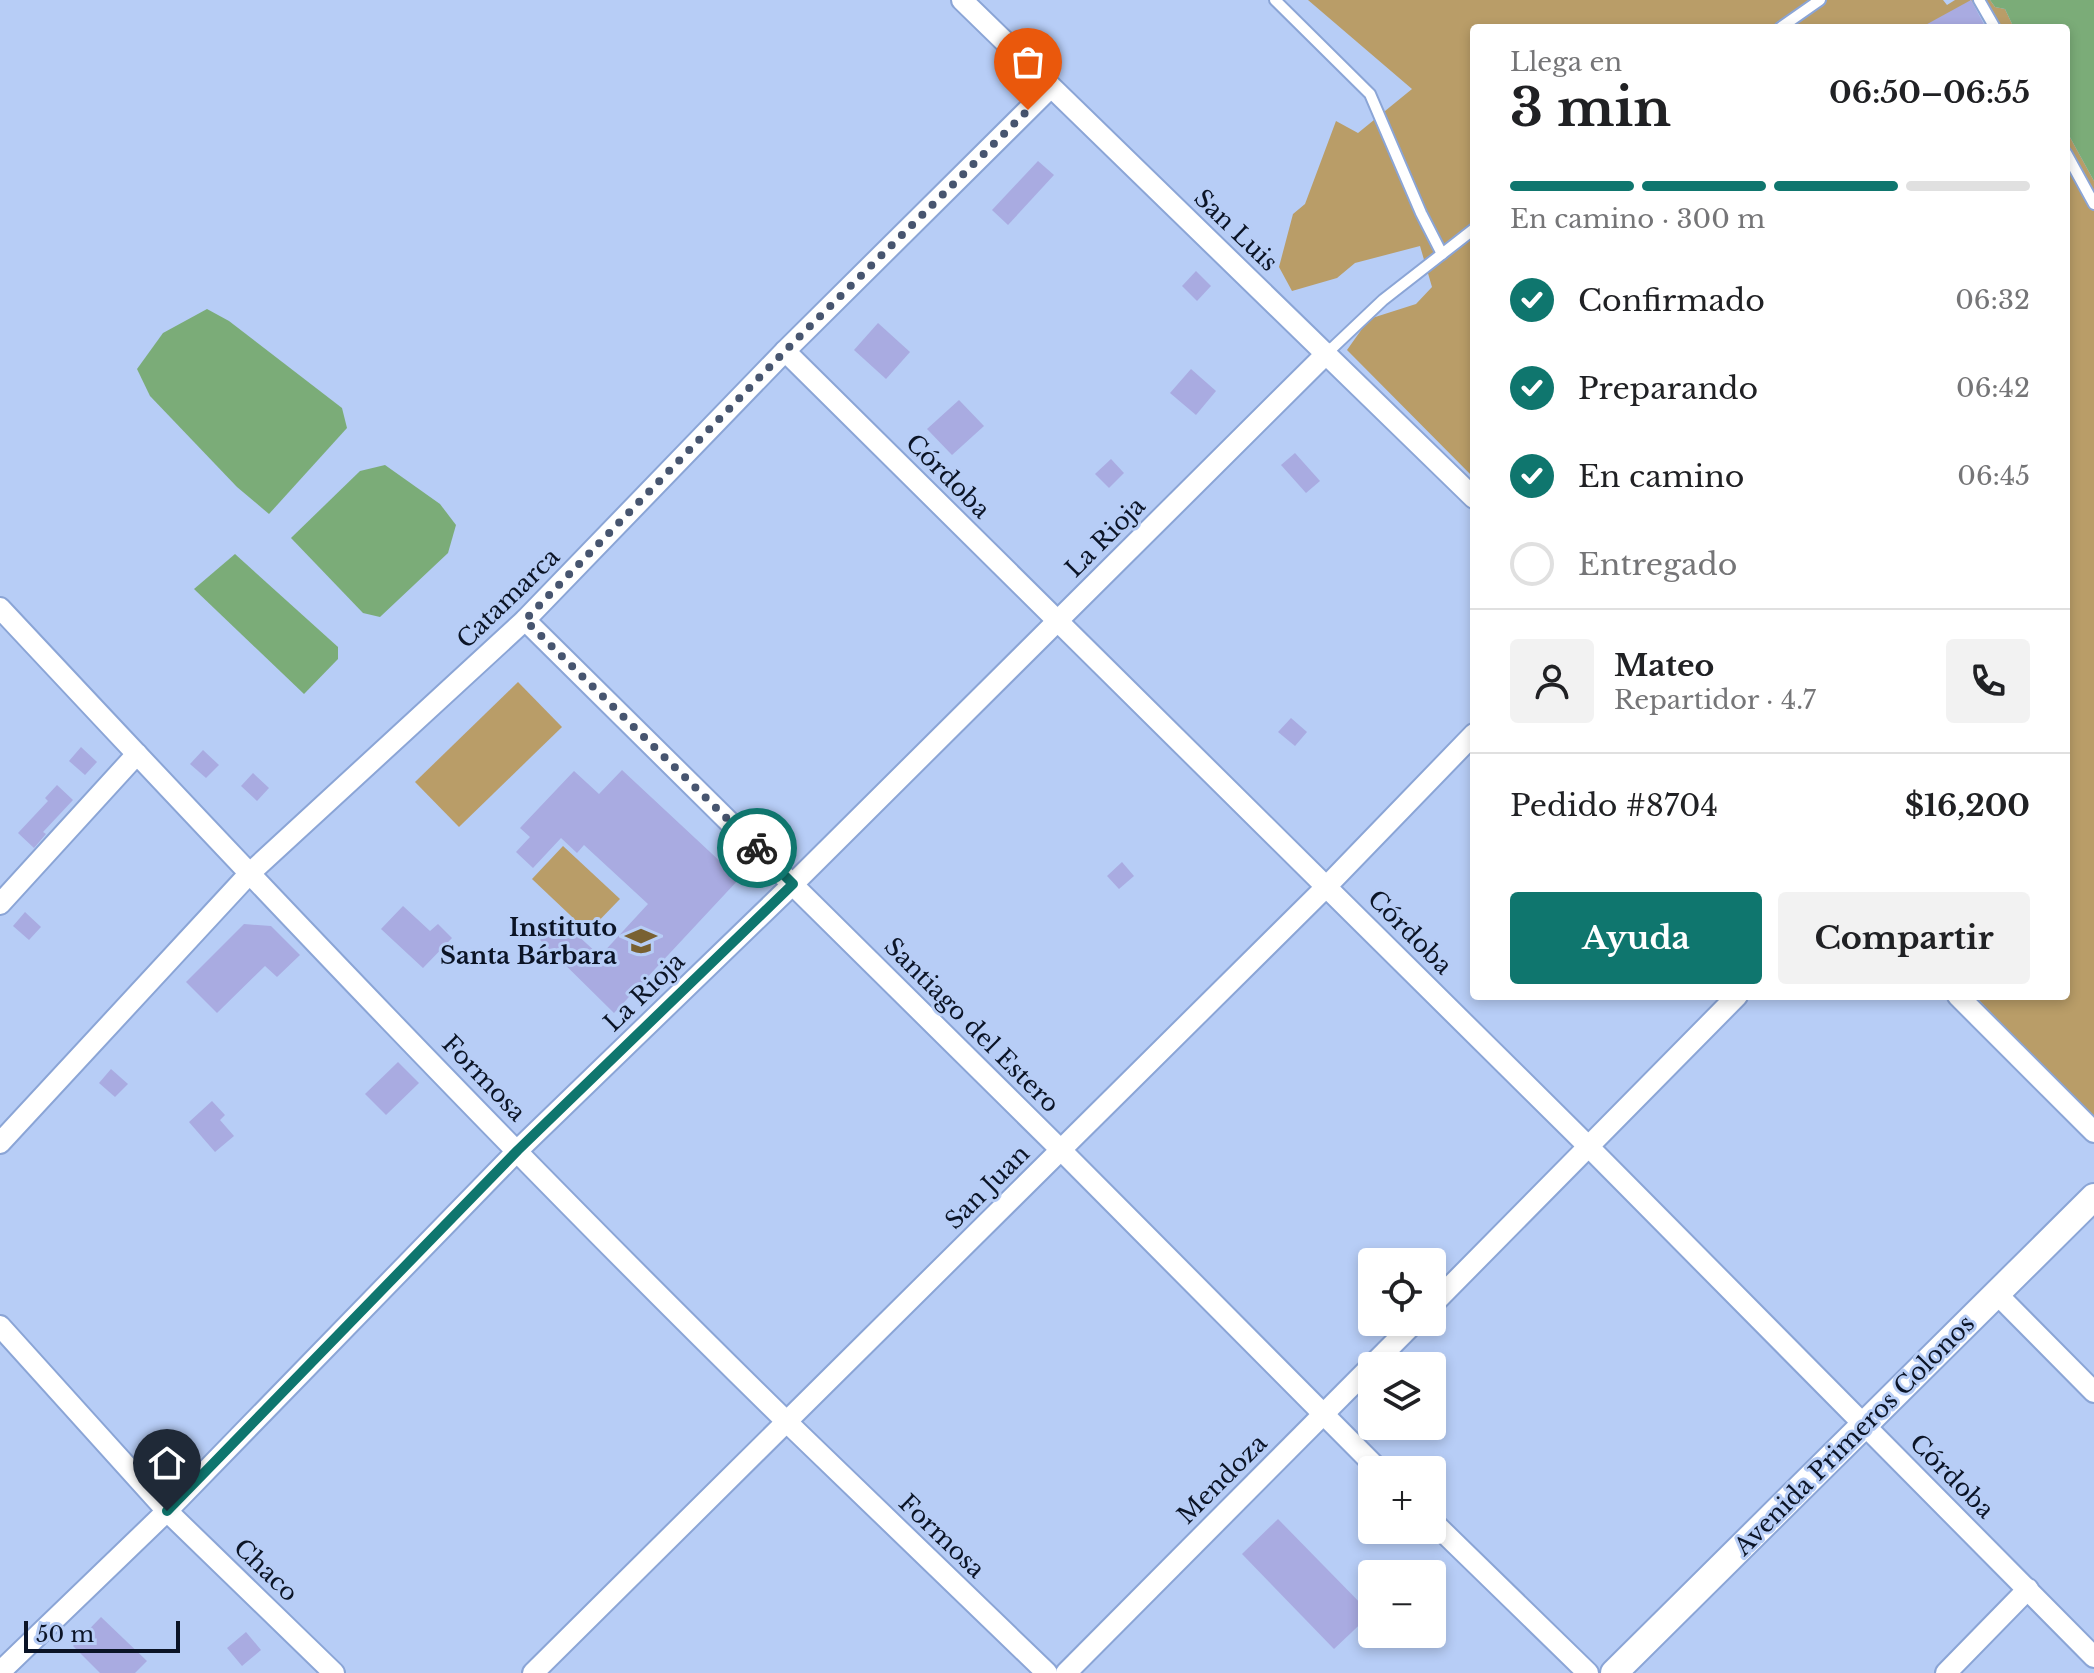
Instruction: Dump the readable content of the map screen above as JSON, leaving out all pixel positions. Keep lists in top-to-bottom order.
{
  "streets": {
    "street": [
      "San Luis",
      "Córdoba",
      "La Rioja",
      "Catamarca",
      "Santiago del Estero",
      "Formosa",
      "San Juan",
      "Avenida Primeros Colonos",
      "Mendoza",
      "Chaco"
    ]
  },
  "crossings": [
    ["San Luis", "La Rioja"],
    ["San Luis", "Catamarca"],
    ["Córdoba", "La Rioja"],
    ["Córdoba", "Catamarca"],
    ["Córdoba", "San Juan"],
    ["Córdoba", "Avenida Primeros Colonos"],
    ["La Rioja", "Santiago del Estero"],
    ["La Rioja", "Formosa"],
    ["La Rioja", "Chaco"],
    ["Catamarca", "Santiago del Estero"],
    ["Catamarca", "Formosa"],
    ["Santiago del Estero", "San Juan"],
    ["Santiago del Estero", "Mendoza"],
    ["Formosa", "San Juan"]
  ],
  "places": {
    "school or university": ["Instituto Santa Bárbara"]
  },
  "scale_bar": "50 m",
  "page": {
    "heading": ["3 min", "Llega en", "06:50–06:55"],
    "panel": [
      "Mateo",
      "Repartidor · 4.7",
      "Pedido #8704",
      "$16,200"
    ],
    "bar": "En camino · 300 m",
    "list": [
      ["Confirmado", "06:32"],
      ["Preparando", "06:42"],
      ["En camino", "06:45"],
      "Entregado"
    ],
    "buttons": ["Ayuda", "Compartir"],
    "map_buttons": ["+", "−"],
    "scale": "50 m"
  }
}
